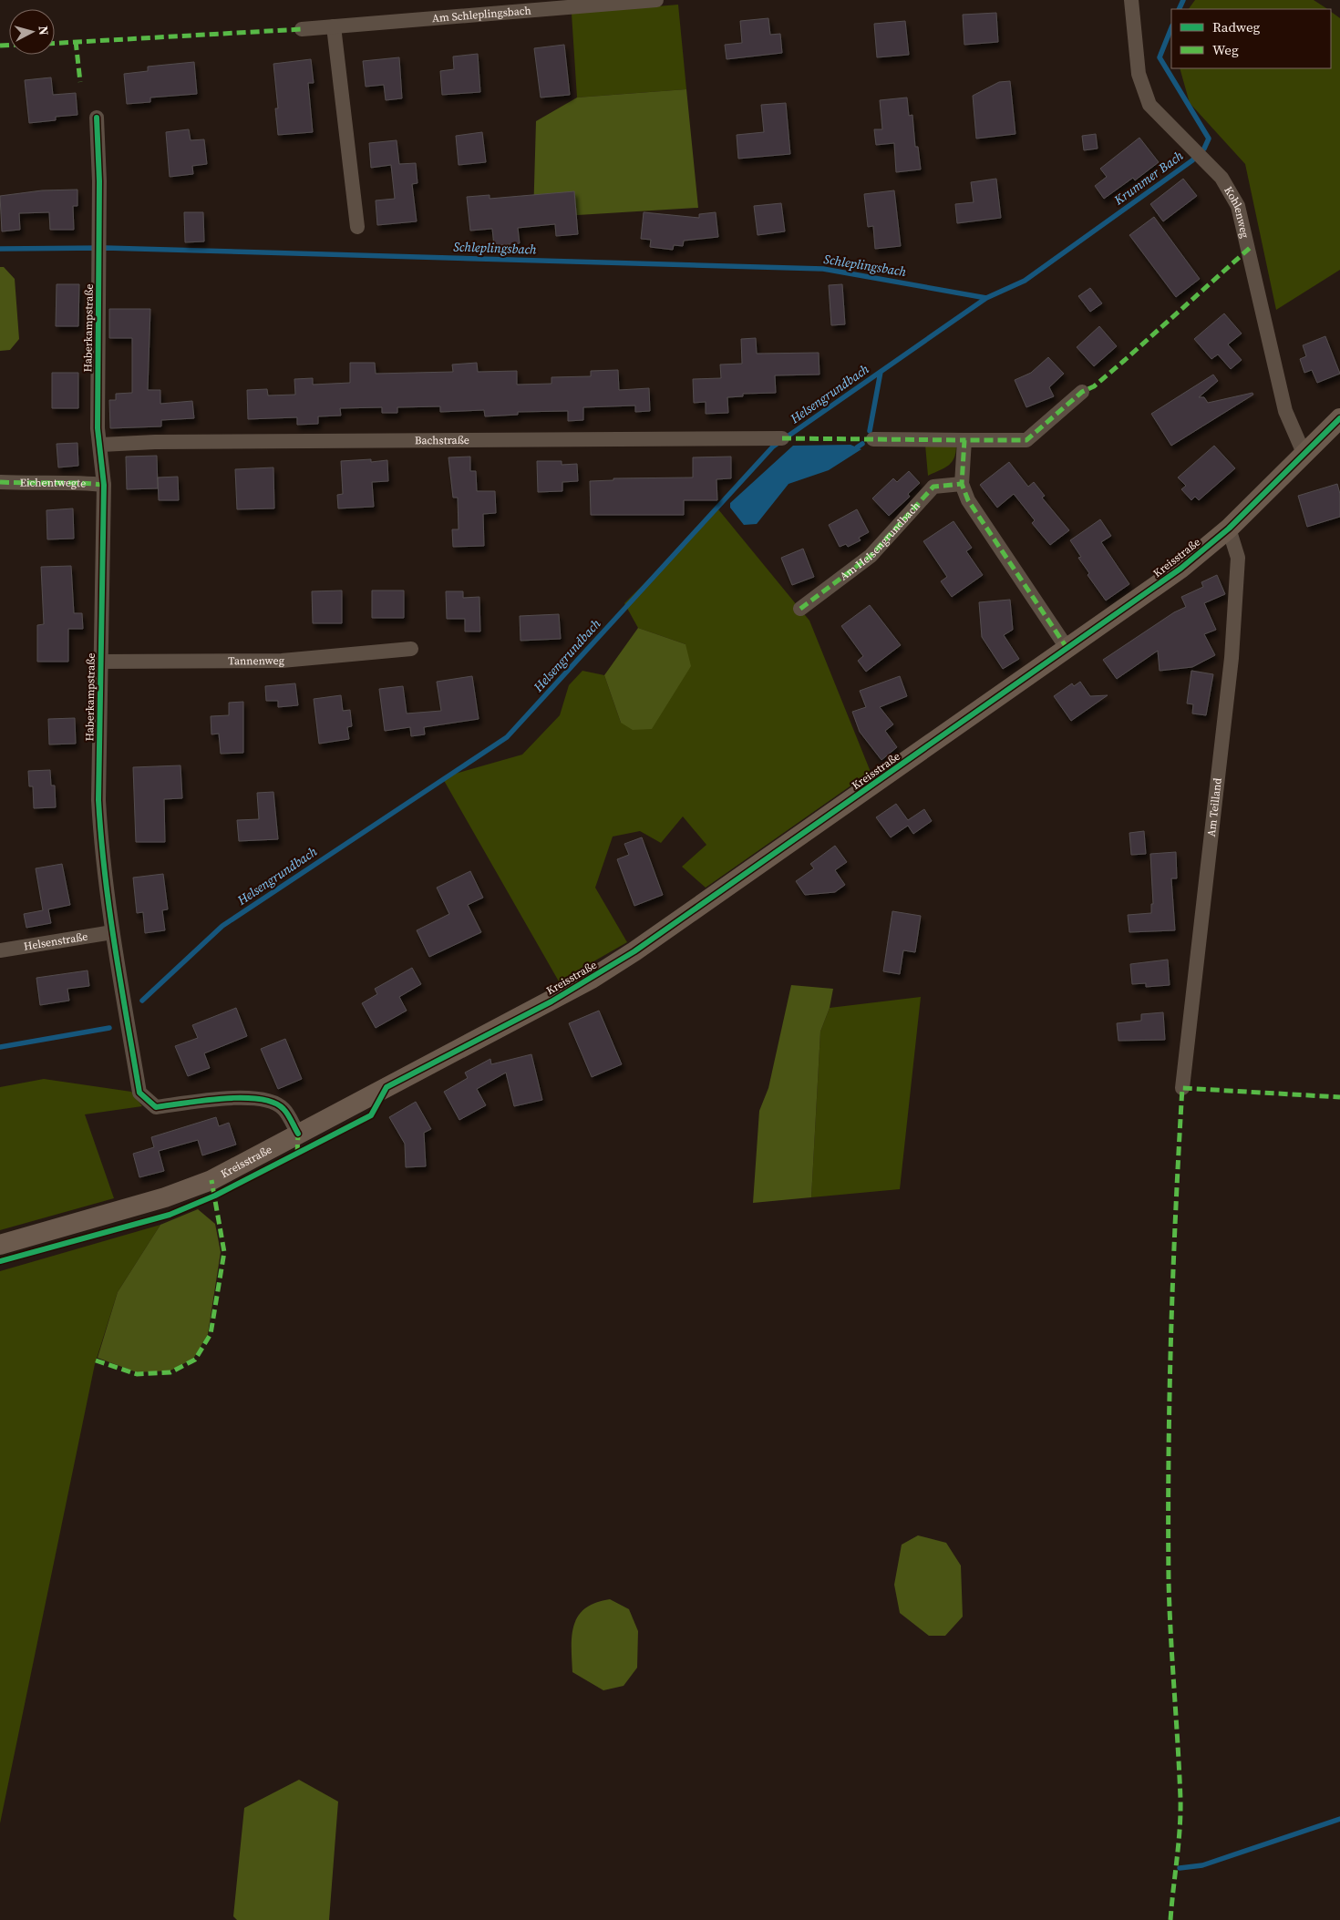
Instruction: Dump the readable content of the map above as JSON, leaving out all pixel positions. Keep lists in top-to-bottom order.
{
  "streets": {
    "street": [
      "Am Schleplingsbach",
      "Kohlenweg",
      "Haberkampstraße",
      "Bachstraße",
      "Eichentwegte",
      "Am Helsengrundbach",
      "Kreisstraße",
      "Tannenweg",
      "Am Teilland",
      "Helsenstraße"
    ]
  },
  "crossings": [
    ["Kohlenweg", "Kreisstraße"],
    ["Haberkampstraße", "Bachstraße"],
    ["Haberkampstraße", "Eichentwegte"],
    ["Haberkampstraße", "Kreisstraße"],
    ["Haberkampstraße", "Tannenweg"],
    ["Haberkampstraße", "Helsenstraße"],
    ["Kreisstraße", "Am Teilland"]
  ],
  "water": ["Krummer Bach", "Schleplingsbach", "Helsengrundbach"],
  "legend": ["Radweg", "Weg"],
  "north": "right"
}
